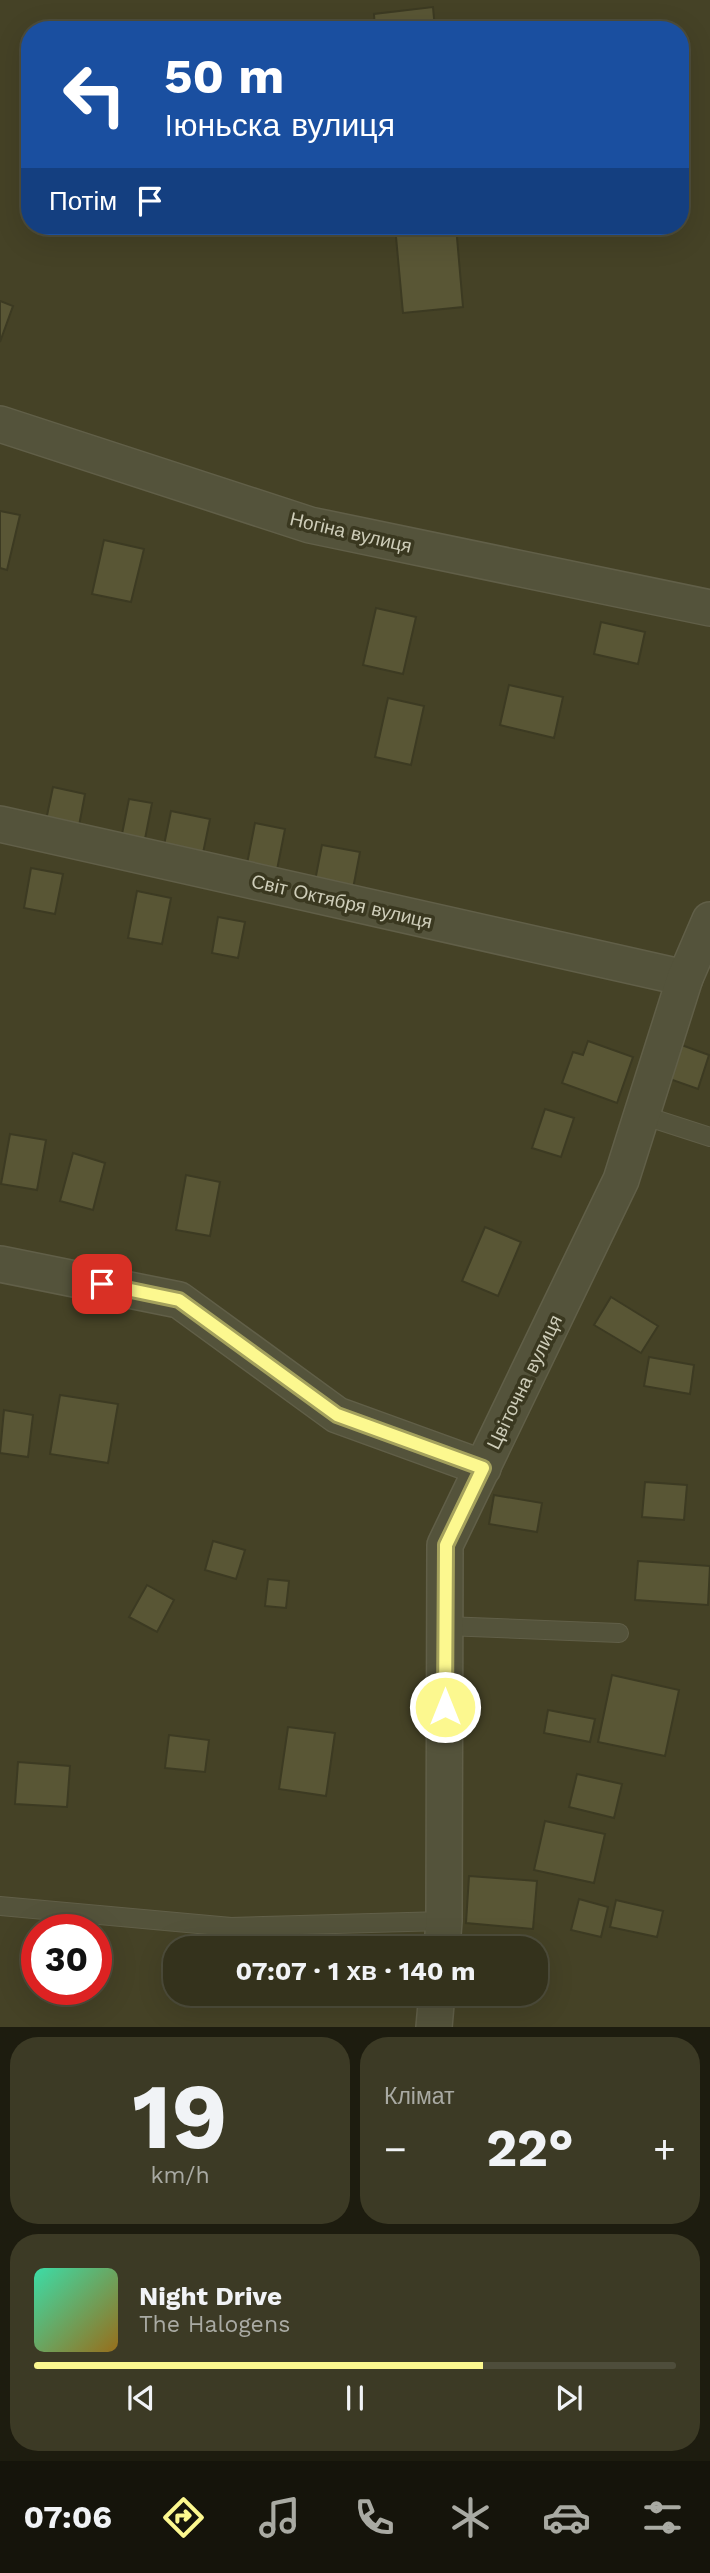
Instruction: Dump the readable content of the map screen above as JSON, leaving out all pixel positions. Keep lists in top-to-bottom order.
{
  "streets": {
    "street": ["Ногіна вулиця", "Світ Октября вулиця", "Цвiточна вулиця"]
  },
  "crossings": [
    ["Світ Октября вулиця", "Цвiточна вулиця"]
  ],
  "page": {
    "turn": ["50 m", "Iюньска вулиця"],
    "then": "Потім",
    "limit": "30",
    "trip": "07:07 · 1 хв · 140 m",
    "tile": [
      ["19", "km/h"],
      "Клімат"
    ],
    "heat": ["−", "22°", "+"],
    "song": ["Night Drive", "The Halogens"],
    "tabs": "07:06"
  }
}
